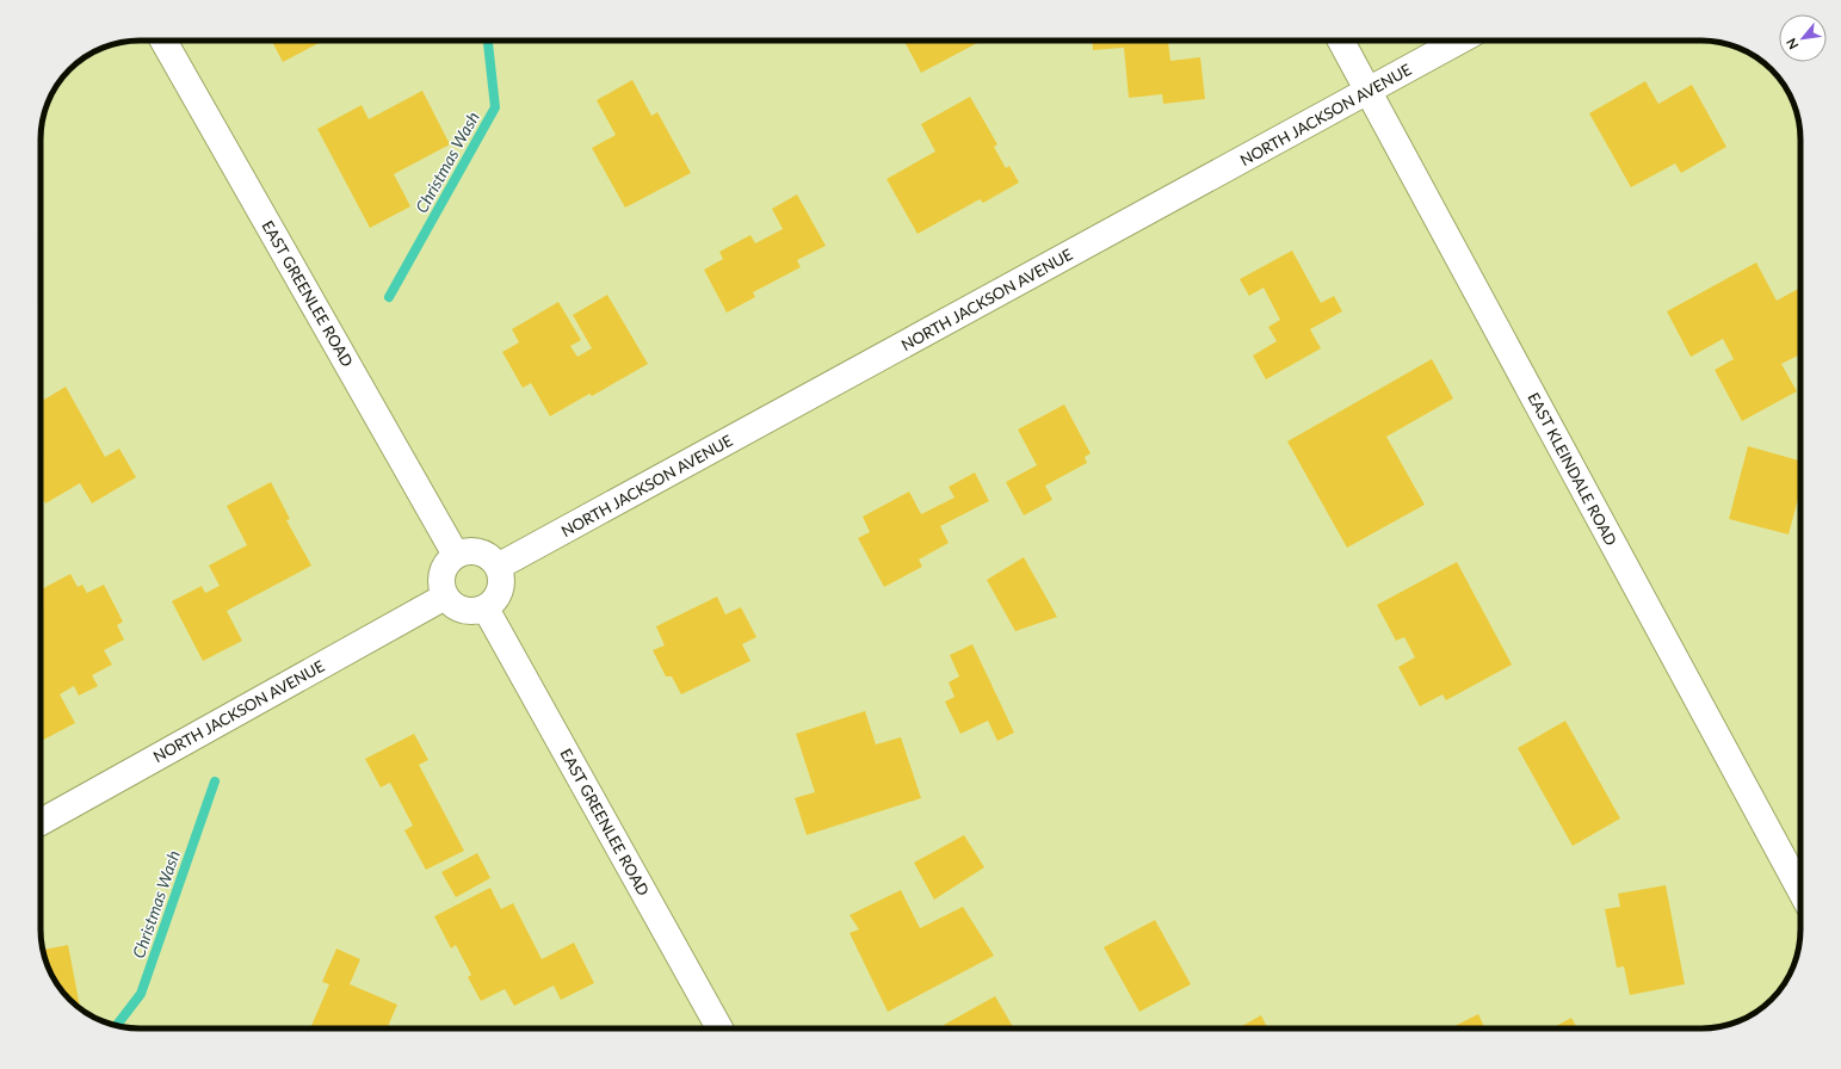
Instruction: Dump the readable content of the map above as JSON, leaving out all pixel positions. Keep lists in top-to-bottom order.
{
  "streets": {
    "street": ["NORTH JACKSON AVENUE", "EAST GREENLEE ROAD", "EAST KLEINDALE ROAD"]
  },
  "crossings": [
    ["NORTH JACKSON AVENUE", "EAST GREENLEE ROAD"],
    ["NORTH JACKSON AVENUE", "EAST KLEINDALE ROAD"]
  ],
  "water": ["Christmas Wash"],
  "north": "bottom left"
}
